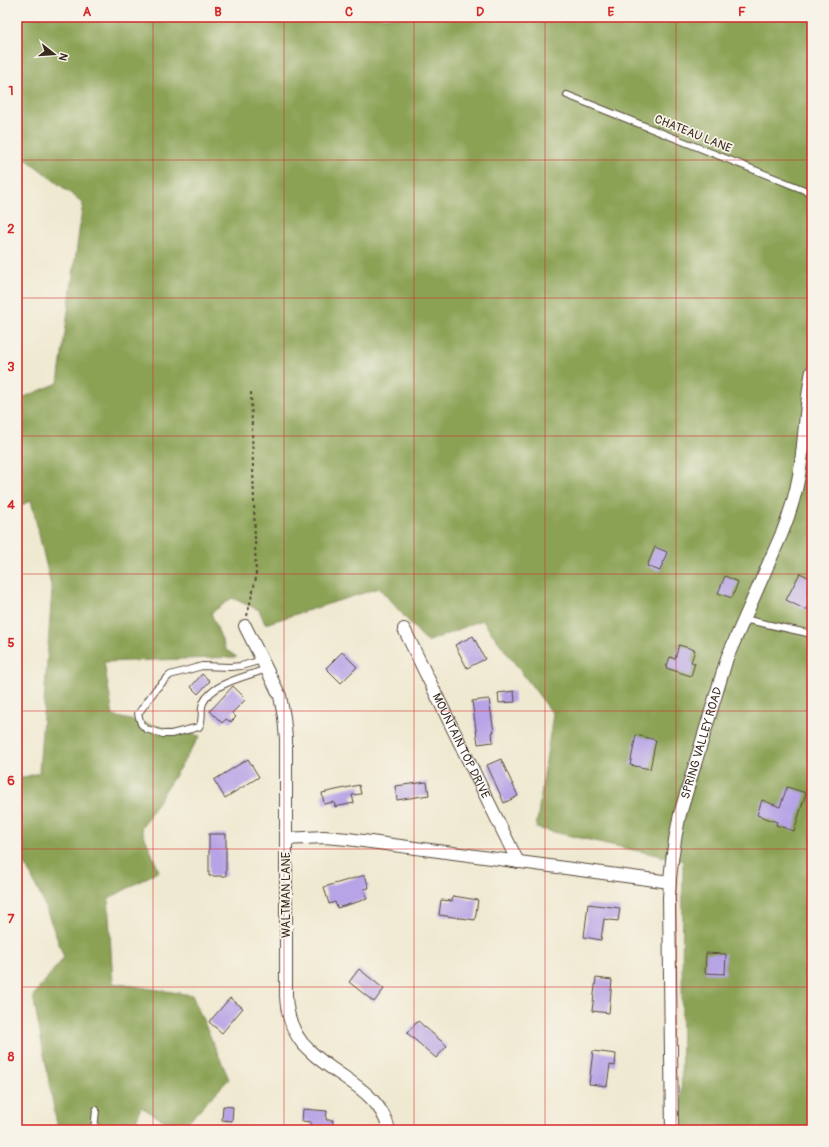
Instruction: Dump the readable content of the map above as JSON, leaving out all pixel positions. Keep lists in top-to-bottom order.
{
  "streets": {
    "street": ["SPRING VALLEY ROAD", "MOUNTAIN TOP DRIVE", "WALTMAN LANE"],
    "lane": ["CHATEAU LANE"]
  },
  "north": "right",
  "grid": {
    "columns": [
      "A",
      "B",
      "C",
      "D",
      "E",
      "F"
    ],
    "rows": [
      "1",
      "2",
      "3",
      "4",
      "5",
      "6",
      "7",
      "8"
    ]
  }
}
